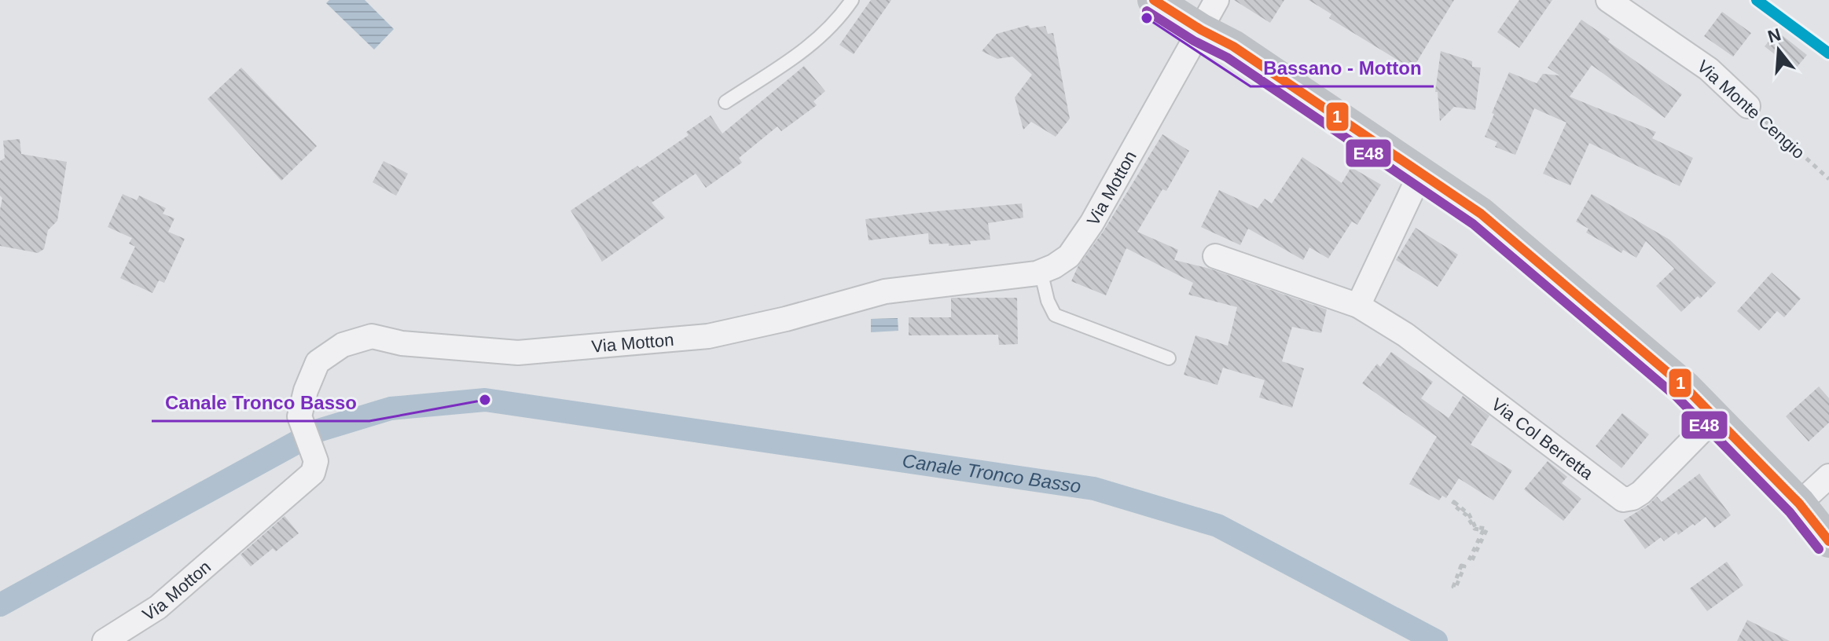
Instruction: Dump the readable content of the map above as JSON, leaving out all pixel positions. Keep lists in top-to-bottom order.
{
  "streets": {
    "street": ["Via Monte Cengio", "Via Motton", "Via Col Berretta"]
  },
  "water": ["Canale Tronco Basso"],
  "places": ["Bassano - Motton", "Canale Tronco Basso"],
  "lines": ["transit line 1", "transit line E48"],
  "north": "top"
}
